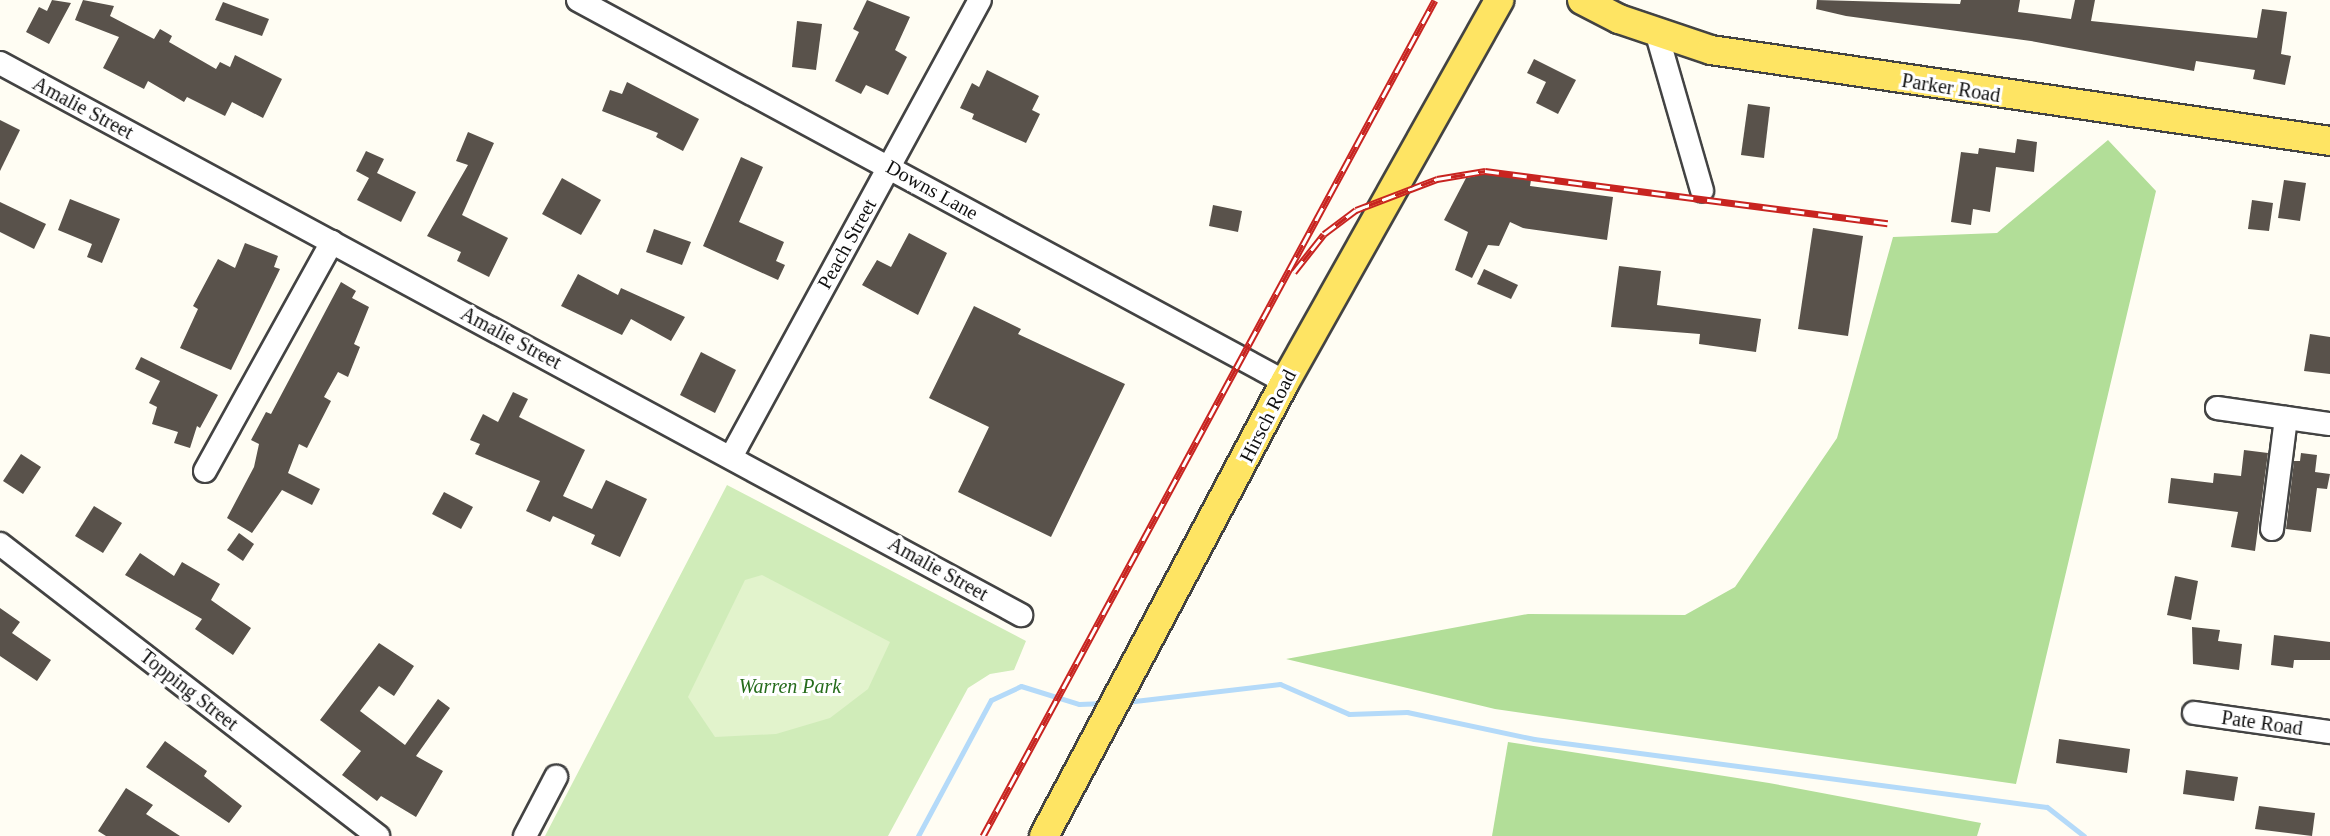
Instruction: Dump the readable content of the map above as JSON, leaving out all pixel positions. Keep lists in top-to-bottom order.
{
  "streets": {
    "main road": ["Parker Road", "Hirsch Road"],
    "street": [
      "Amalie Street",
      "Downs Lane",
      "Peach Street",
      "Topping Street",
      "Pate Road"
    ]
  },
  "crossings": [
    ["Amalie Street", "Peach Street"],
    ["Downs Lane", "Peach Street"],
    ["Downs Lane", "Hirsch Road"]
  ],
  "parks": ["Warren Park"]
}
